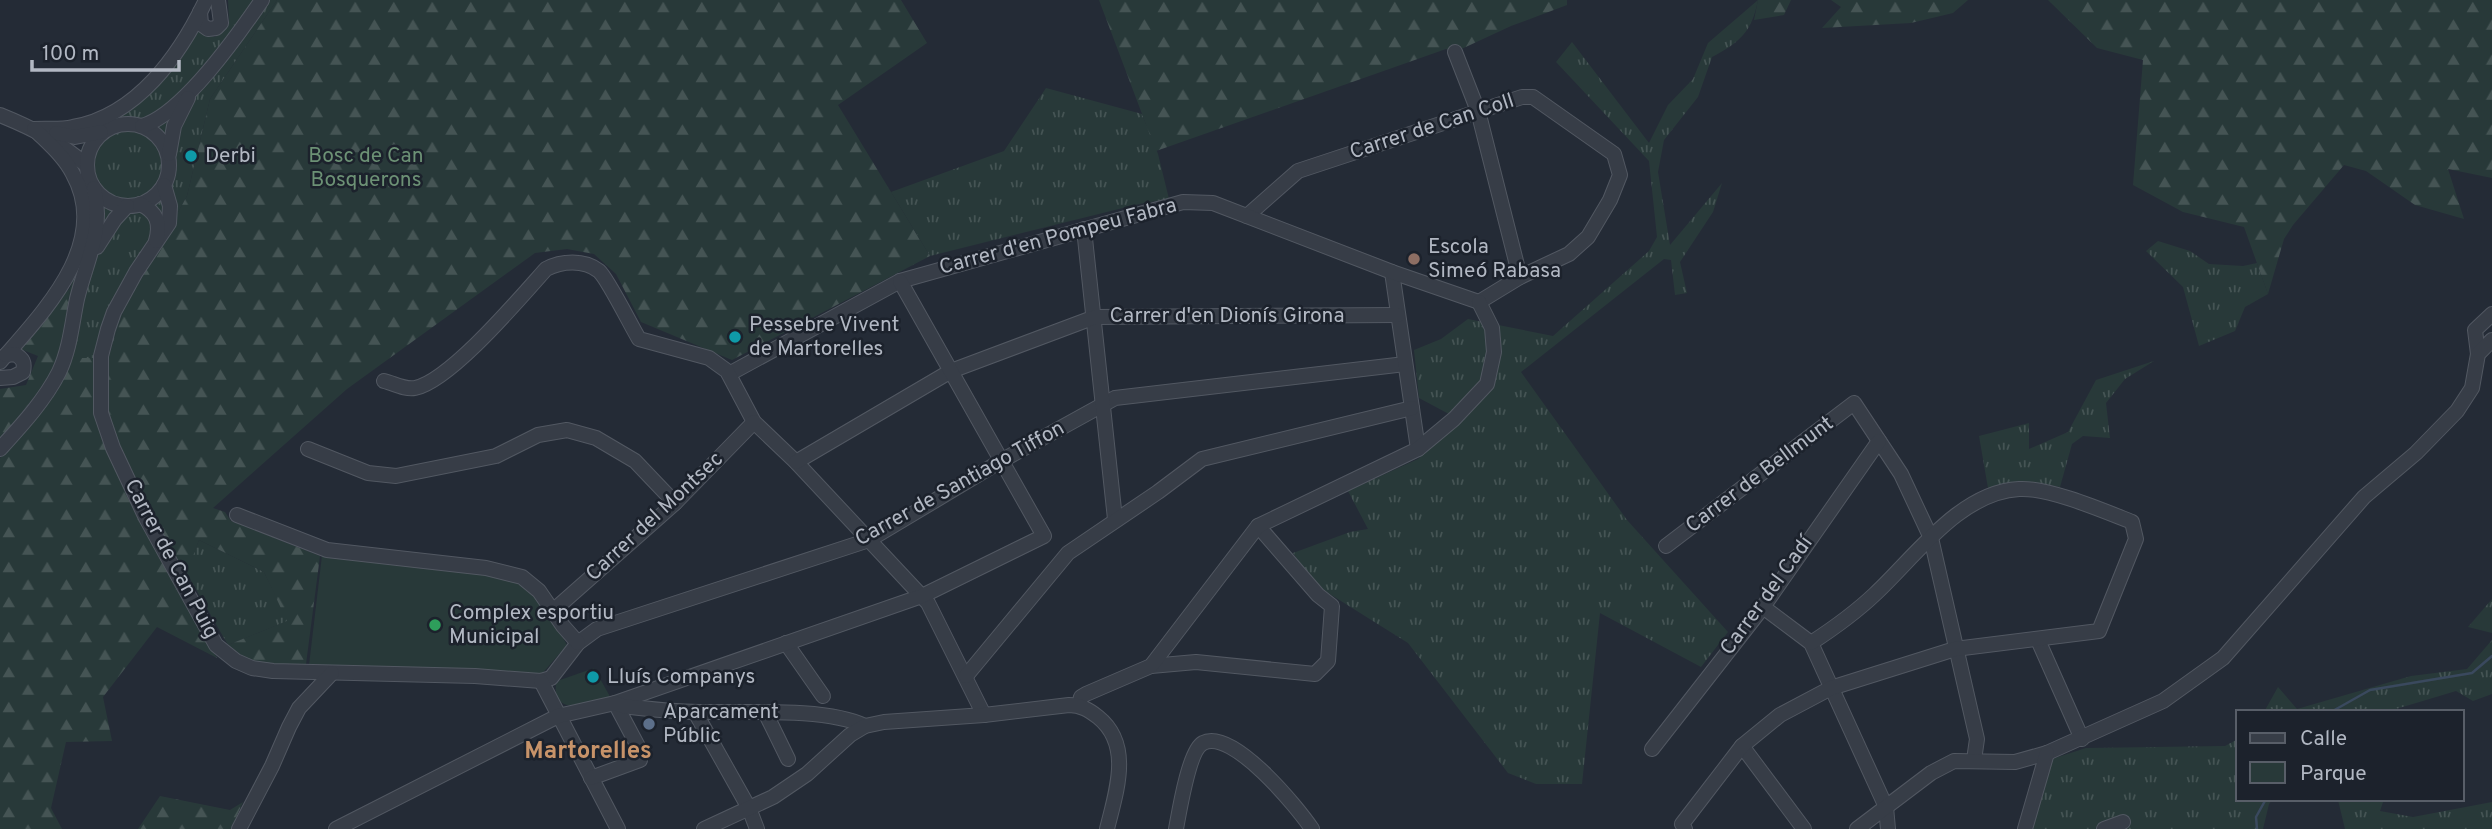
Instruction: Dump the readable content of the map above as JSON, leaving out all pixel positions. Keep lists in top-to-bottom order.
{
  "streets": {
    "street": [
      "Carrer de Can Coll",
      "Carrer d'en Pompeu Fabra",
      "Carrer d'en Dionís Girona",
      "Carrer de Bellmunt",
      "Carrer de Santiago Tiffon",
      "Carrer del Montsec",
      "Carrer de Can Puig",
      "Carrer del Cadí"
    ]
  },
  "crossings": [
    ["Carrer de Can Coll", "Carrer d'en Pompeu Fabra"],
    ["Carrer de Bellmunt", "Carrer del Cadí"],
    ["Carrer de Santiago Tiffon", "Carrer de Can Puig"]
  ],
  "districts": ["Martorelles"],
  "parks": ["Bosc de Can Bosquerons"],
  "places": [
    "Derbi",
    "Escola Simeó Rabasa",
    "Pessebre Vivent de Martorelles",
    "Complex esportiu Municipal",
    "Lluís Companys",
    "Aparcament Públic"
  ],
  "legend": ["Calle", "Parque"],
  "scale_bar": "100 m"
}
